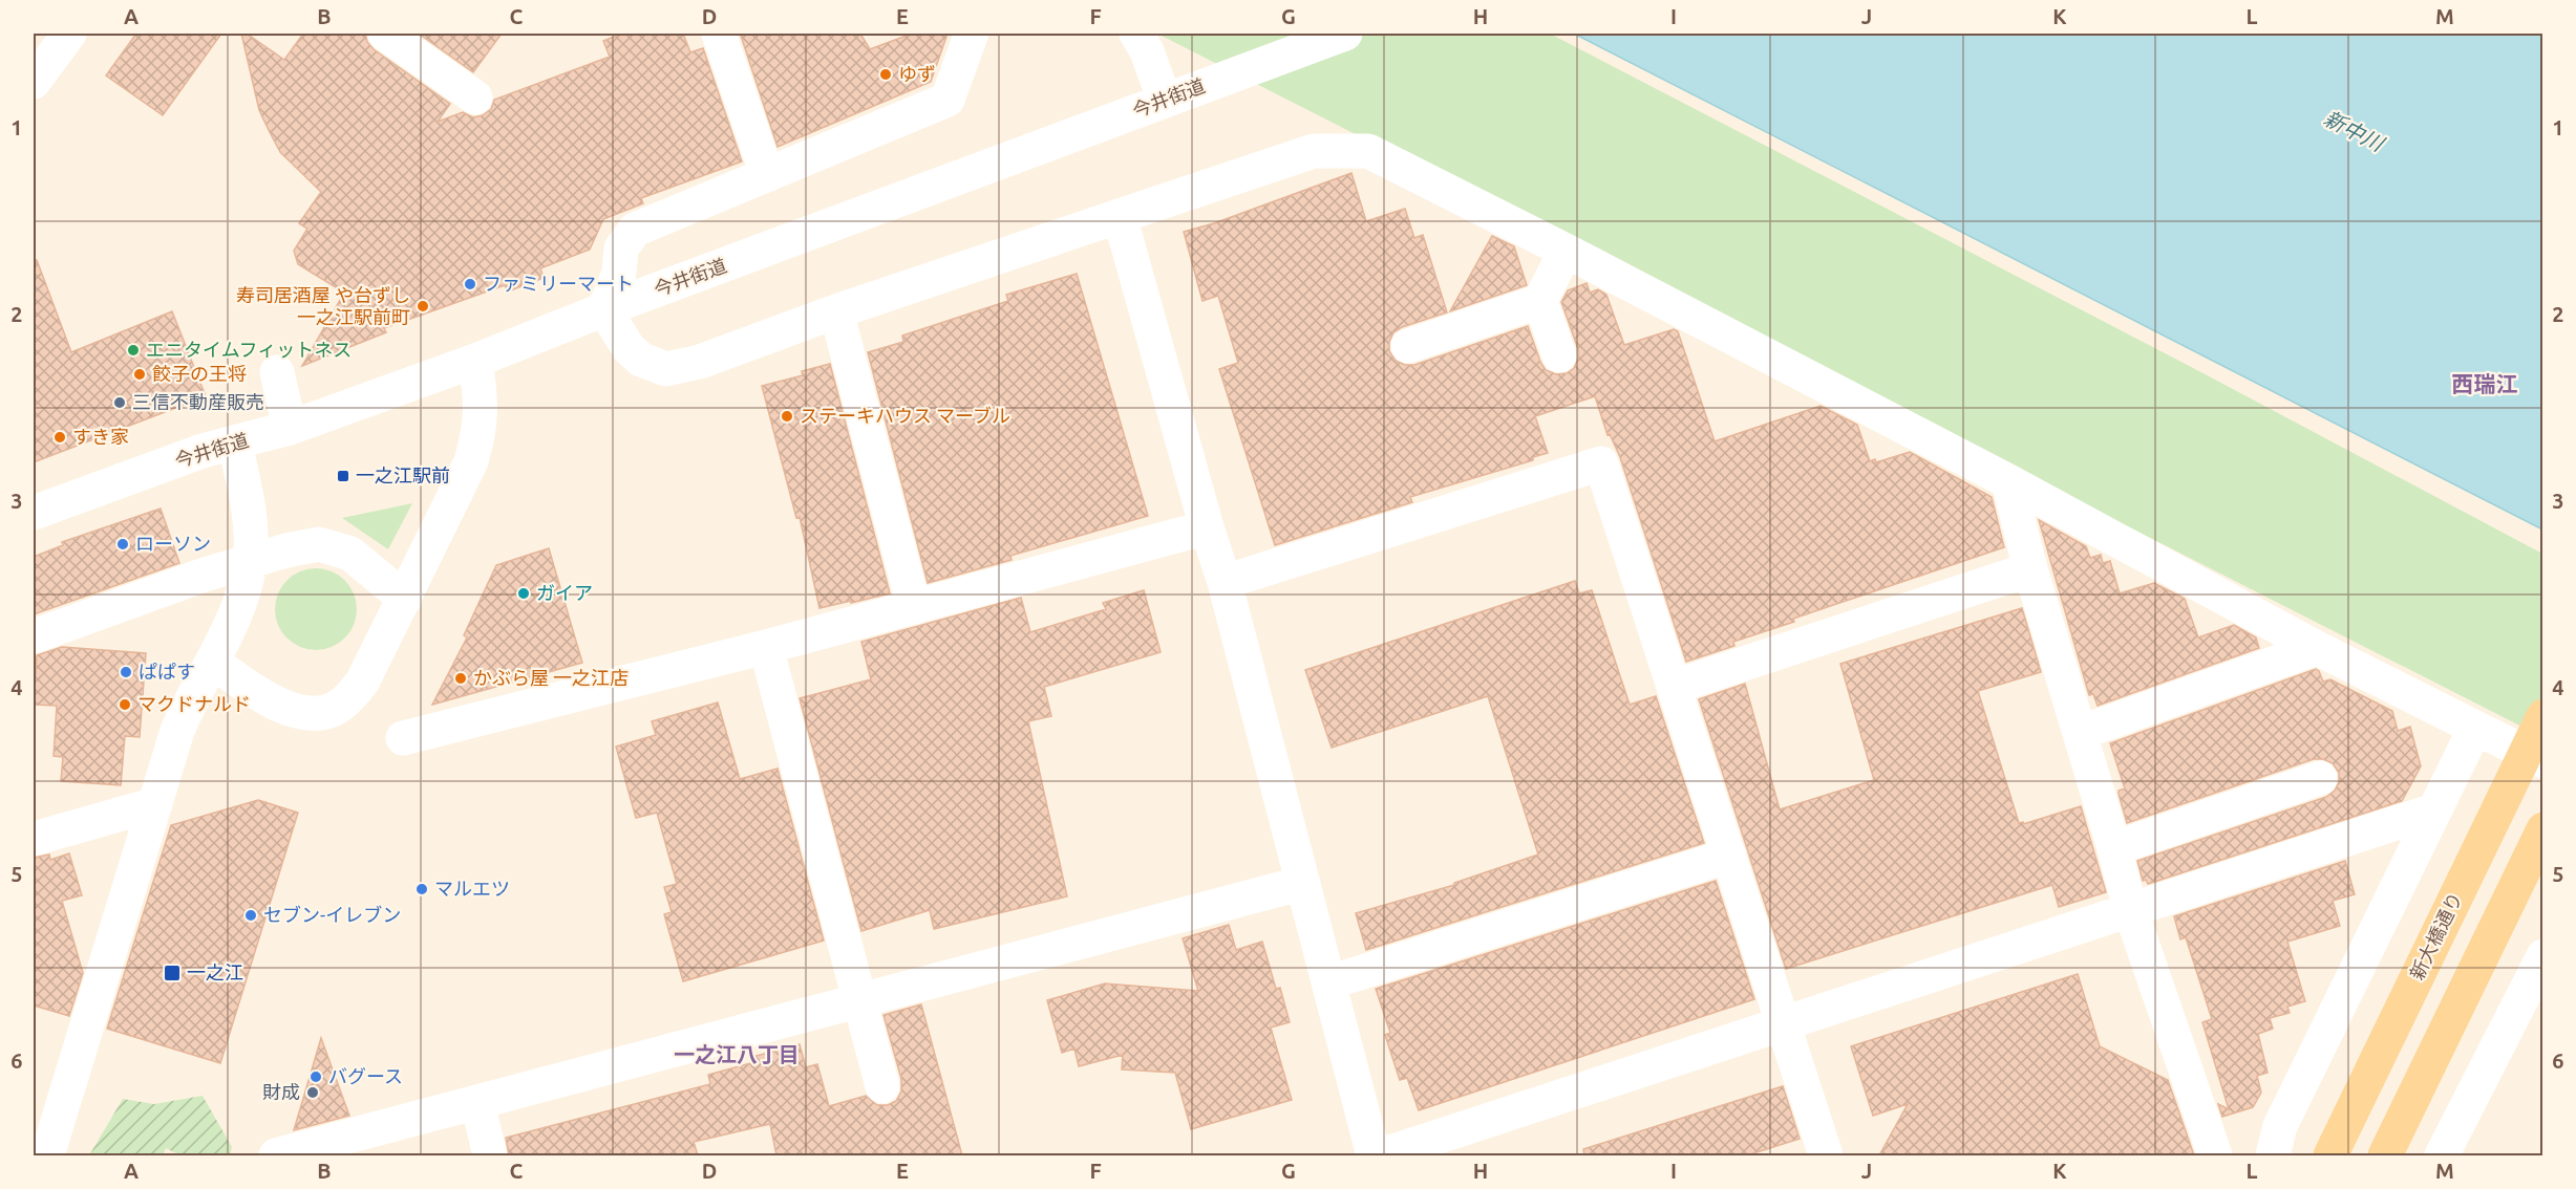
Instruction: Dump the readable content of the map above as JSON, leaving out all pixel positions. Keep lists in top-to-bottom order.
{
  "streets": {
    "main road": ["新大橋通り"],
    "street": ["今井街道"]
  },
  "districts": ["西瑞江", "一之江八丁目"],
  "water": ["新中川"],
  "places": {
    "other": [
      "ゆず",
      "ファミリーマート",
      "寿司居酒屋 や台ずし 一之江駅前町",
      "エニタイムフィットネス",
      "餃子の王将",
      "三信不動産販売",
      "ステーキハウス マーブル",
      "すき家",
      "ローソン",
      "ガイア",
      "ぱぱす",
      "かぶら屋 一之江店",
      "マクドナルド",
      "マルエツ",
      "セブン-イレブン",
      "バグース",
      "財成"
    ],
    "transit": ["一之江駅前", "一之江"]
  },
  "grid": {
    "columns": [
      "A",
      "B",
      "C",
      "D",
      "E",
      "F",
      "G",
      "H",
      "I",
      "J",
      "K",
      "L",
      "M"
    ],
    "rows": [
      "1",
      "2",
      "3",
      "4",
      "5",
      "6"
    ]
  }
}
